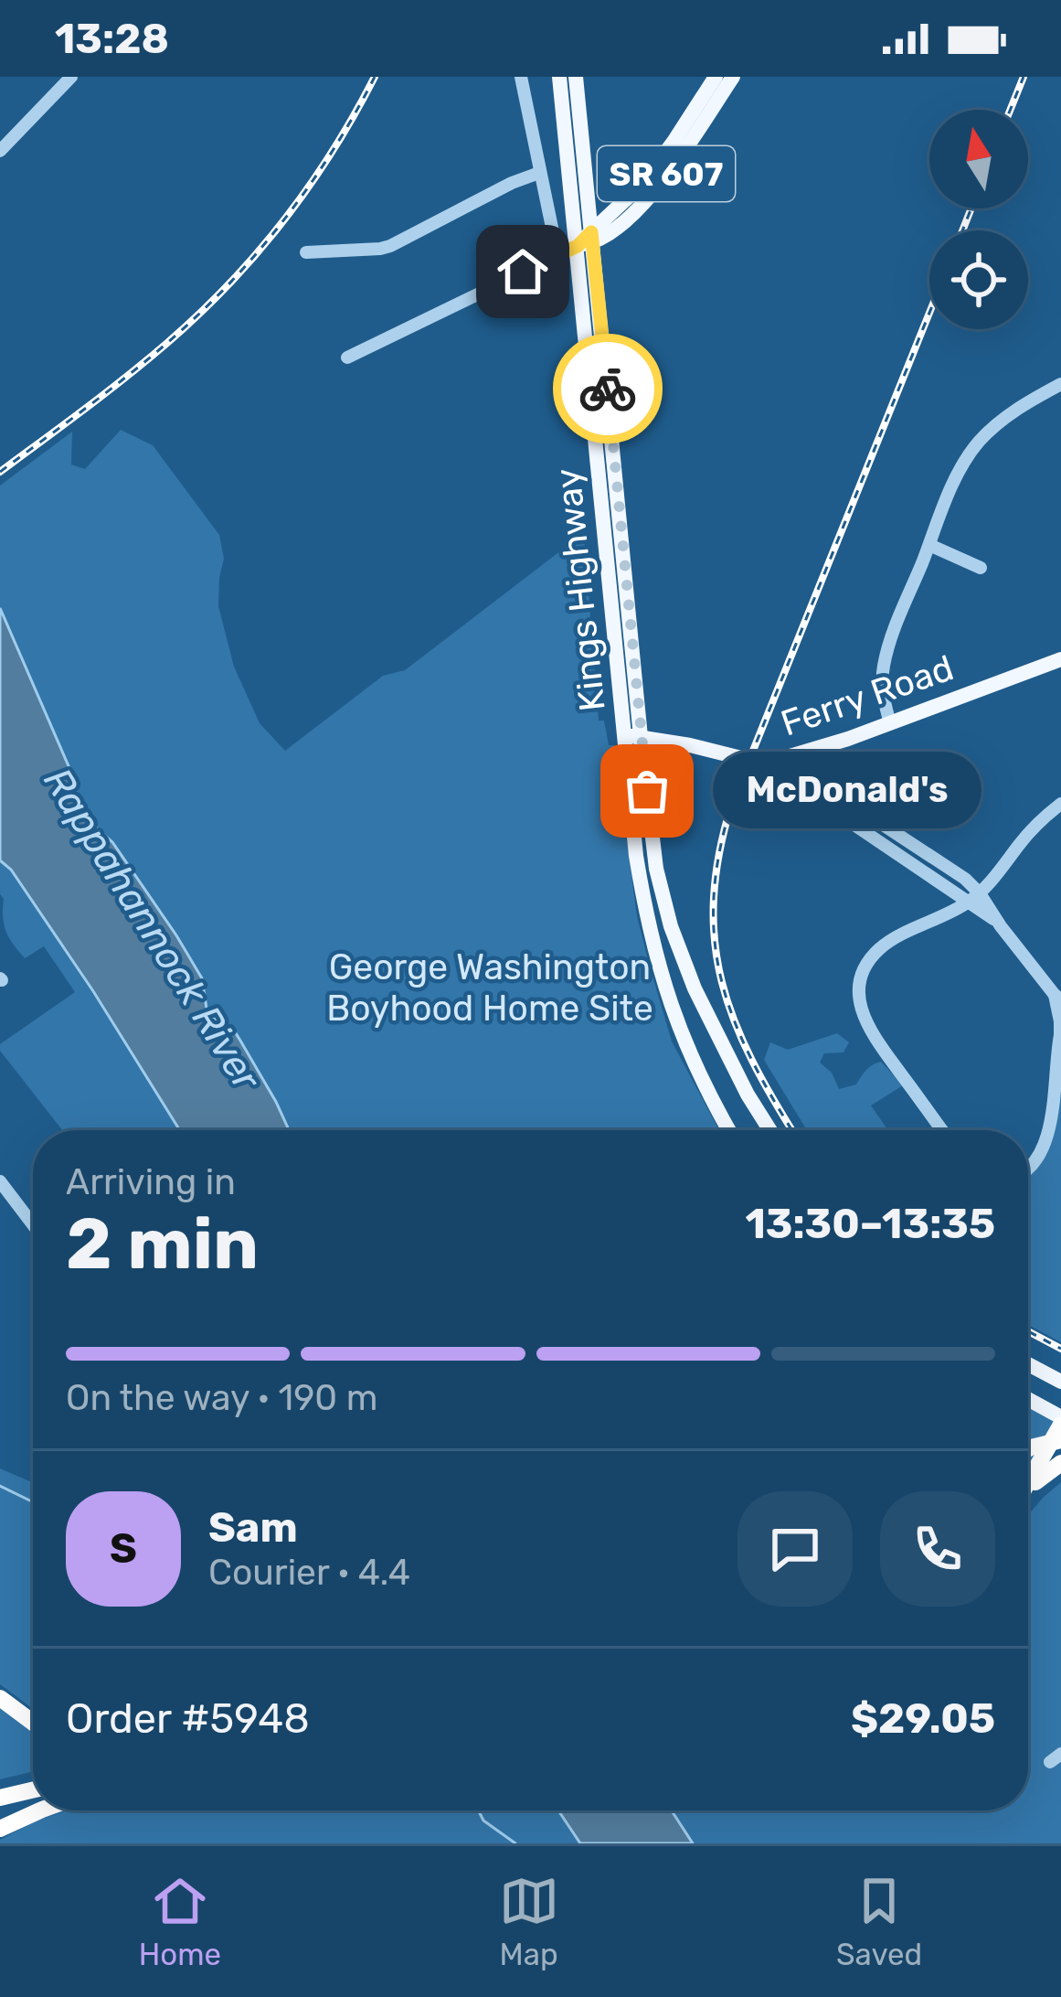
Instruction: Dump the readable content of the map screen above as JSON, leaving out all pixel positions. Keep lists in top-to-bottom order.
{
  "streets": {
    "main road": ["SR 607", "Kings Highway", "Ferry Road"]
  },
  "crossings": [
    ["SR 607", "Kings Highway"],
    ["Kings Highway", "Ferry Road"]
  ],
  "water": ["Rappahannock River"],
  "parks": ["George Washington Boyhood Home Site"],
  "places": ["McDonald's"],
  "north": "top",
  "page": {
    "status": "13:28",
    "bubble": "McDonald's",
    "heading": ["2 min", "Arriving in", "13:30–13:35"],
    "panel": [
      "Sam",
      "Courier · 4.4",
      "Order #5948",
      "$29.05"
    ],
    "bar": "On the way · 190 m",
    "round": "S",
    "tabs": ["Home", "Map", "Saved"]
  }
}
